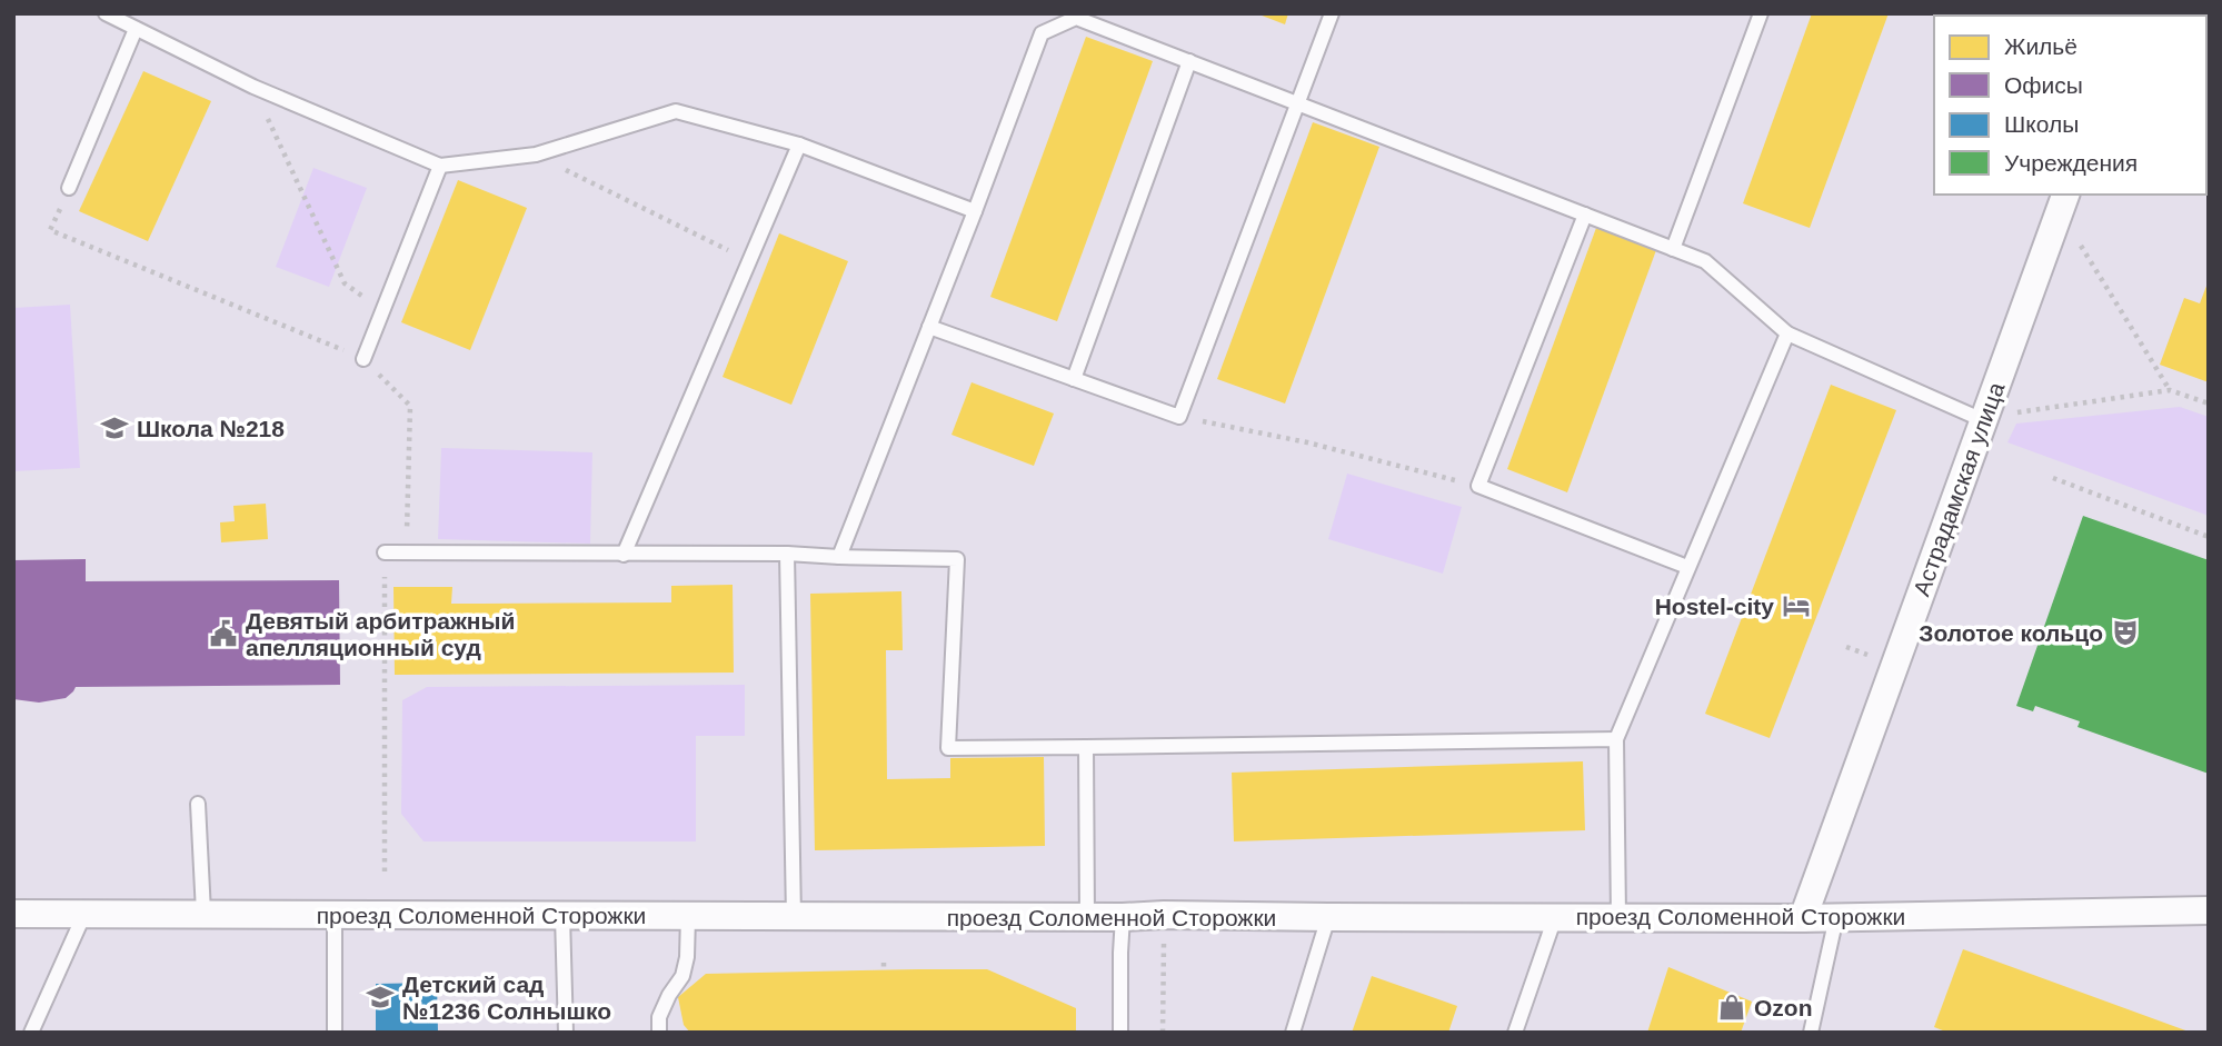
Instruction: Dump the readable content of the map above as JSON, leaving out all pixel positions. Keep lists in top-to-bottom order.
{
  "streets": {
    "street": ["Астрадамская улица", "проезд Соломенной Сторожки"]
  },
  "crossings": [
    ["Астрадамская улица", "проезд Соломенной Сторожки"]
  ],
  "places": {
    "school or university": ["Школа №218", "Детский сад №1236 Солнышко"],
    "hotel": ["Hostel-city"],
    "theatre": ["Золотое кольцо"],
    "public building": ["Девятый арбитражный апелляционный суд"],
    "shop": ["Ozon"]
  },
  "legend": [
    "Жильё",
    "Офисы",
    "Школы",
    "Учреждения"
  ]
}
